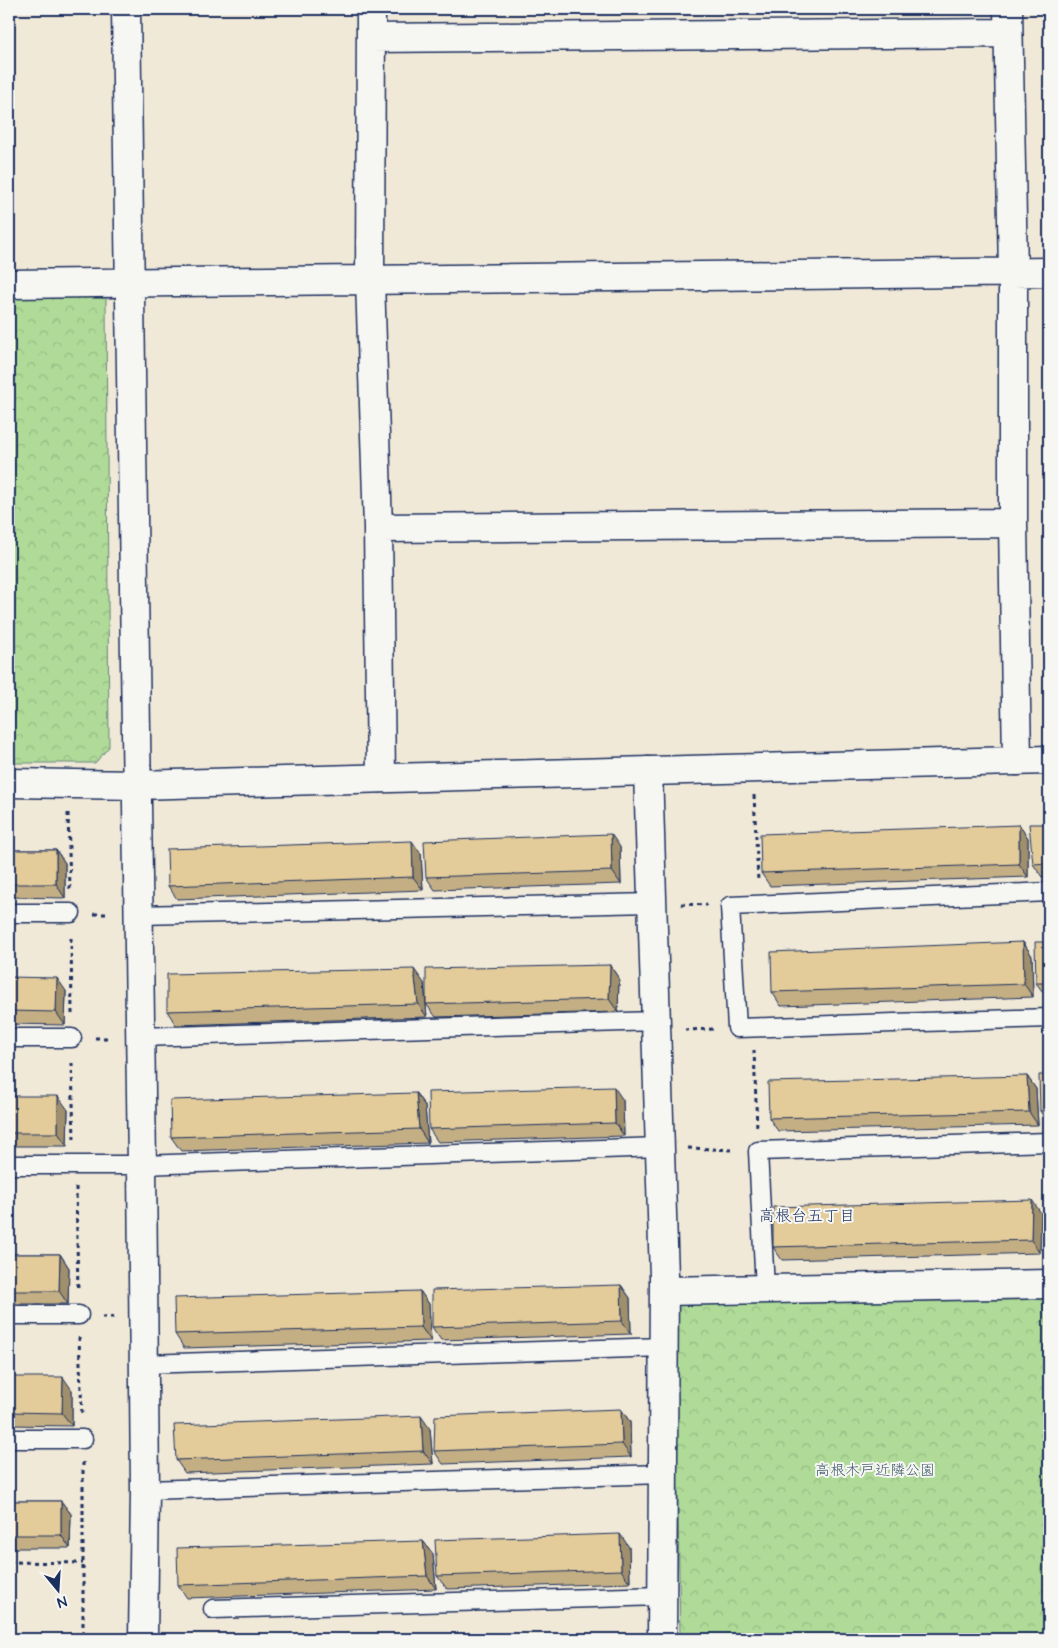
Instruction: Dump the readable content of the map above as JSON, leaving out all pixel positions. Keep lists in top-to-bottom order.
{
  "districts": ["高根台五丁目"],
  "parks": ["高根木戸近隣公園"],
  "north": "bottom"
}
